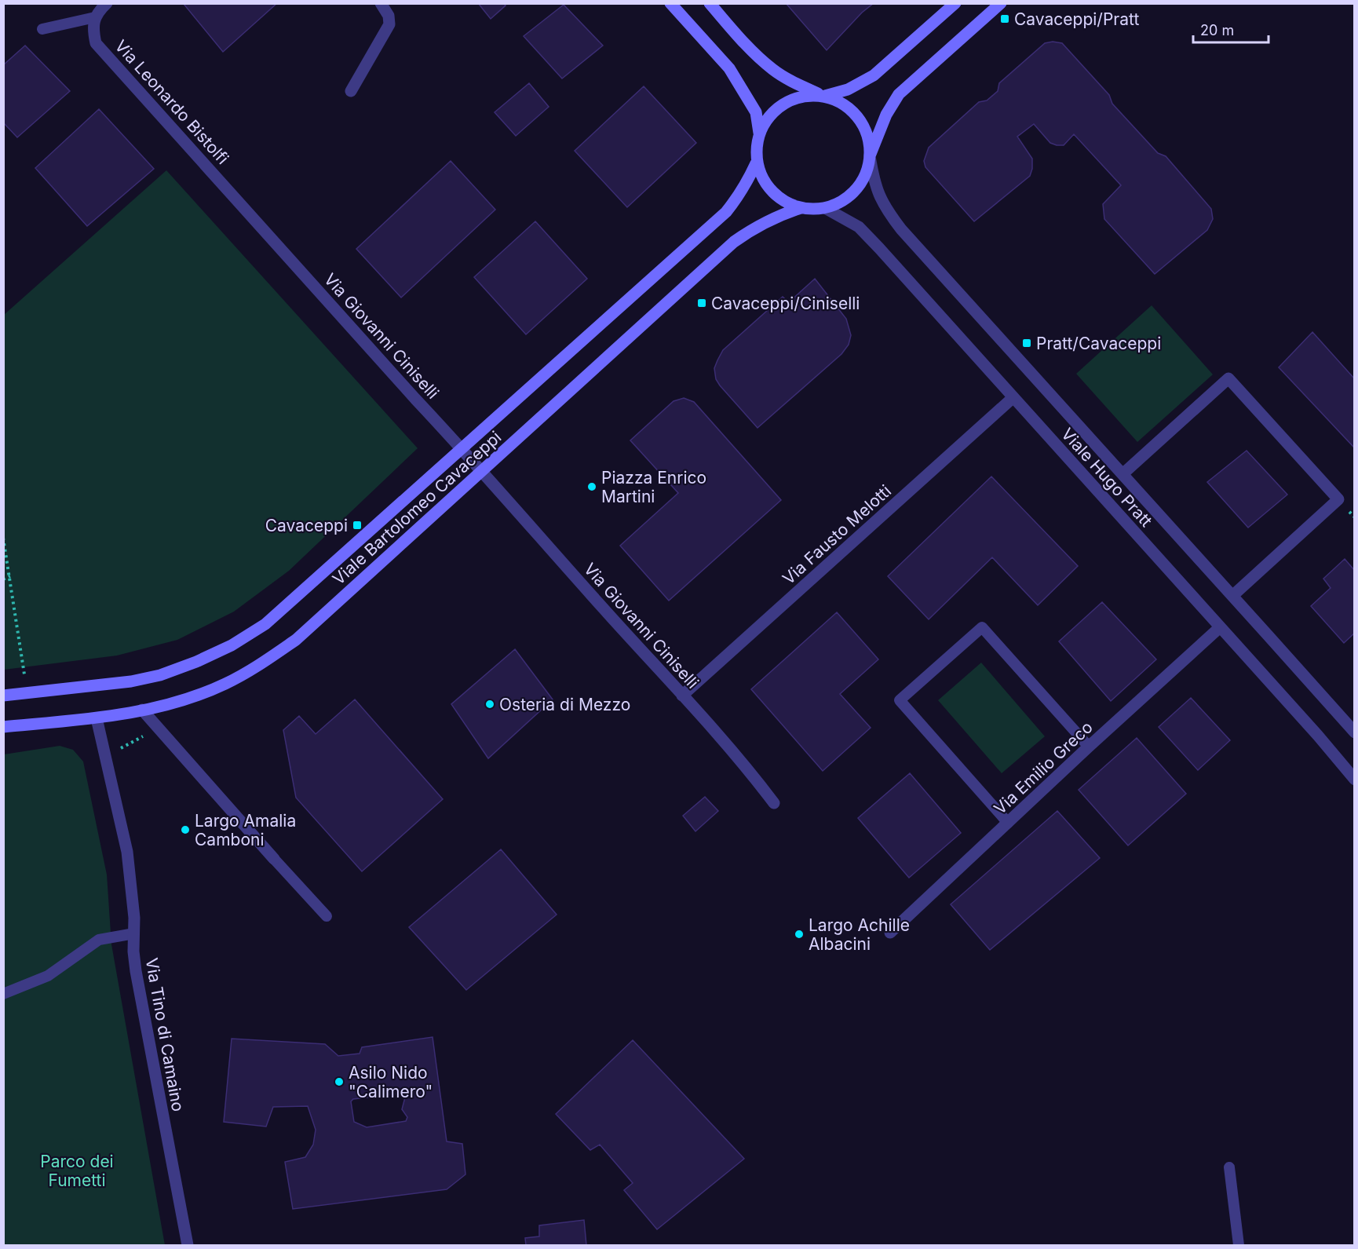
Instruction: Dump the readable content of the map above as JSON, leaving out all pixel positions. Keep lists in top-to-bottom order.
{
  "streets": {
    "street": [
      "Via Leonardo Bistolfi",
      "Via Giovanni Ciniselli",
      "Viale Hugo Pratt",
      "Viale Bartolomeo Cavaceppi",
      "Via Fausto Melotti",
      "Via Emilio Greco",
      "Via Tino di Camaino"
    ]
  },
  "crossings": [
    ["Via Leonardo Bistolfi", "Via Giovanni Ciniselli"],
    ["Via Giovanni Ciniselli", "Viale Bartolomeo Cavaceppi"],
    ["Via Giovanni Ciniselli", "Via Fausto Melotti"],
    ["Viale Hugo Pratt", "Viale Bartolomeo Cavaceppi"],
    ["Viale Hugo Pratt", "Via Fausto Melotti"],
    ["Viale Hugo Pratt", "Via Emilio Greco"],
    ["Viale Bartolomeo Cavaceppi", "Via Tino di Camaino"]
  ],
  "parks": ["Parco dei Fumetti"],
  "places": {
    "transit": [
      "Cavaceppi/Pratt",
      "Cavaceppi/Ciniselli",
      "Pratt/Cavaceppi",
      "Cavaceppi"
    ],
    "other": [
      "Piazza Enrico Martini",
      "Osteria di Mezzo",
      "Largo Amalia Camboni",
      "Largo Achille Albacini",
      "Asilo Nido \"Calimero\""
    ]
  },
  "scale_bar": "20 m"
}
